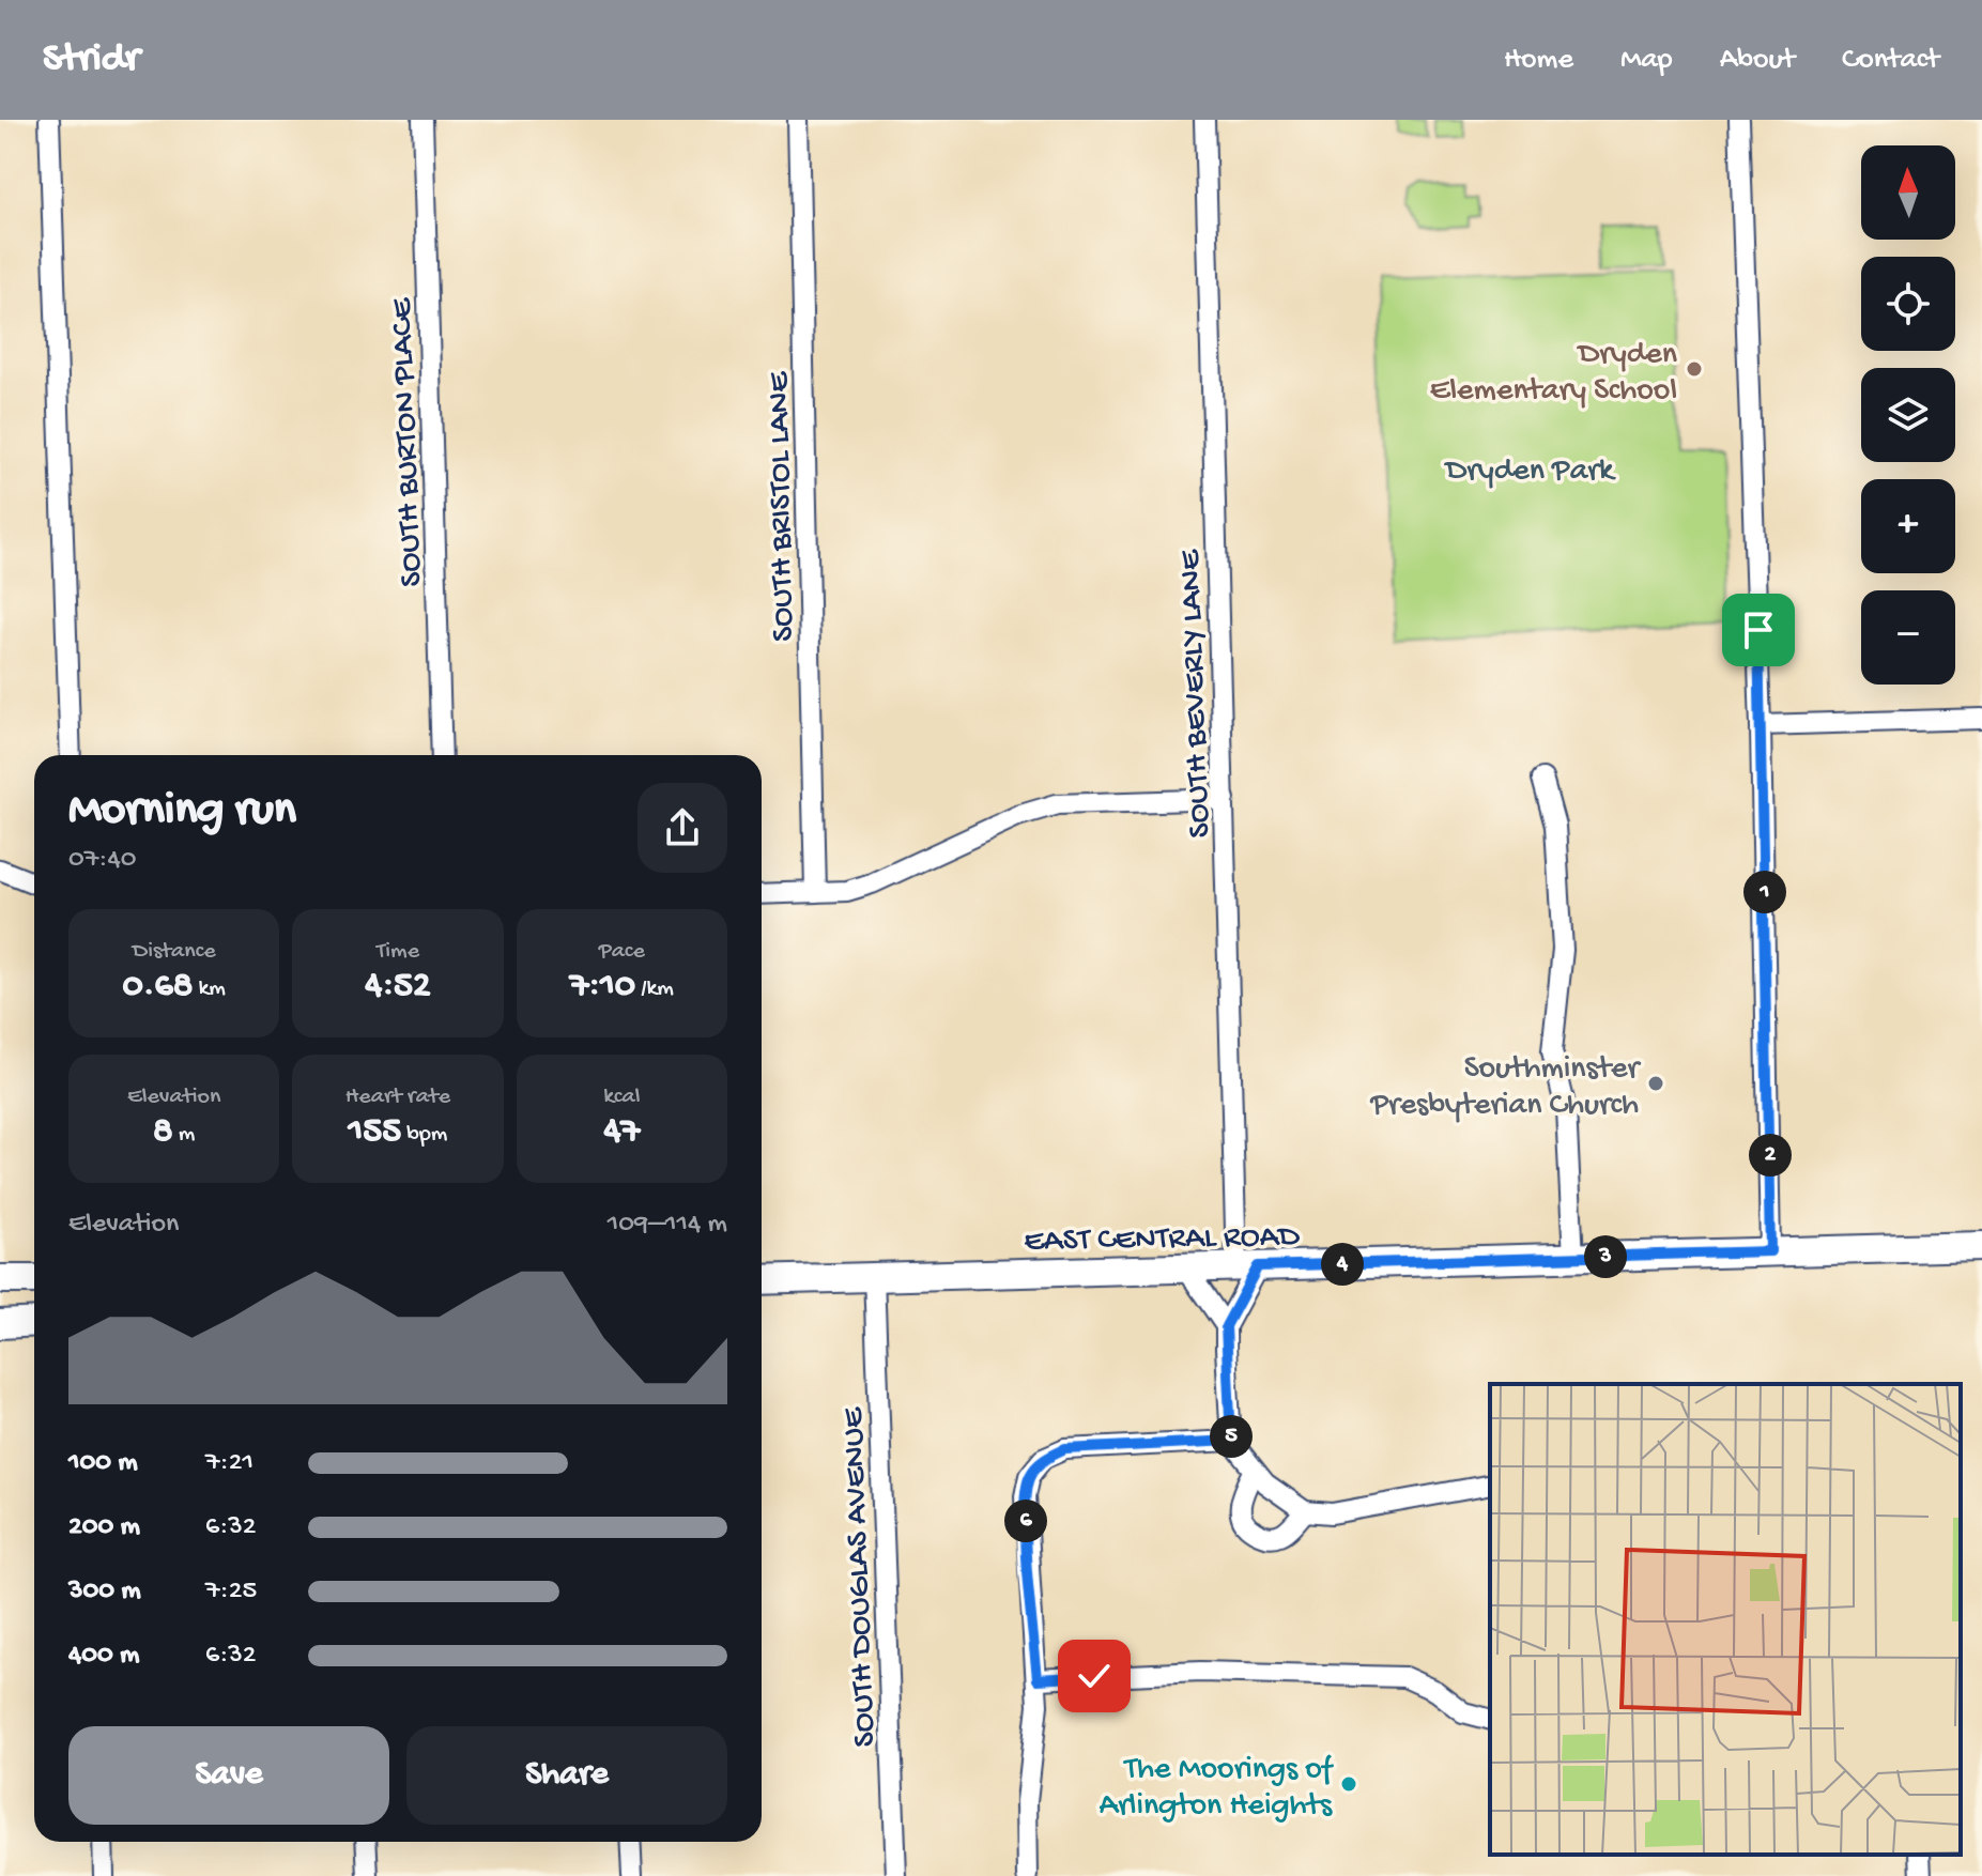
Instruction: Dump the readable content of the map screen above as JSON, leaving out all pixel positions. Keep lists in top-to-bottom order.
{
  "streets": {
    "main road": ["EAST CENTRAL ROAD"],
    "street": [
      "SOUTH BURTON PLACE",
      "SOUTH BRISTOL LANE",
      "SOUTH BEVERLY LANE",
      "SOUTH DOUGLAS AVENUE"
    ]
  },
  "crossings": [
    ["SOUTH BEVERLY LANE", "EAST CENTRAL ROAD"],
    ["EAST CENTRAL ROAD", "SOUTH DOUGLAS AVENUE"]
  ],
  "parks": ["Dryden Park"],
  "places": ["Dryden Elementary School", "Southminster Presbyterian Church", "The Moorings of Arlington Heights"],
  "north": "top",
  "page": {
    "header": "Stridr",
    "nav": [
      "Home",
      "Map",
      "About",
      "Contact"
    ],
    "map_buttons": ["+", "−"],
    "heading": ["Morning run", "07:40"],
    "pins": [
      "1",
      "2",
      "3",
      "4",
      "5",
      "6"
    ],
    "stats": [
      ["Distance", "0.68 km"],
      ["Time", "4:52"],
      ["Pace", "7:10 /km"],
      ["Elevation", "8 m"],
      ["Heart rate", "155 bpm"],
      ["kcal", "47"]
    ],
    "chart": ["Elevation", "109–114 m"],
    "list": [
      {
        "name": "100 m",
        "note": "7:21"
      },
      {
        "name": "200 m",
        "note": "6:32"
      },
      {
        "name": "300 m",
        "note": "7:25"
      },
      {
        "name": "400 m",
        "note": "6:32"
      }
    ],
    "buttons": ["Save", "Share"]
  }
}
